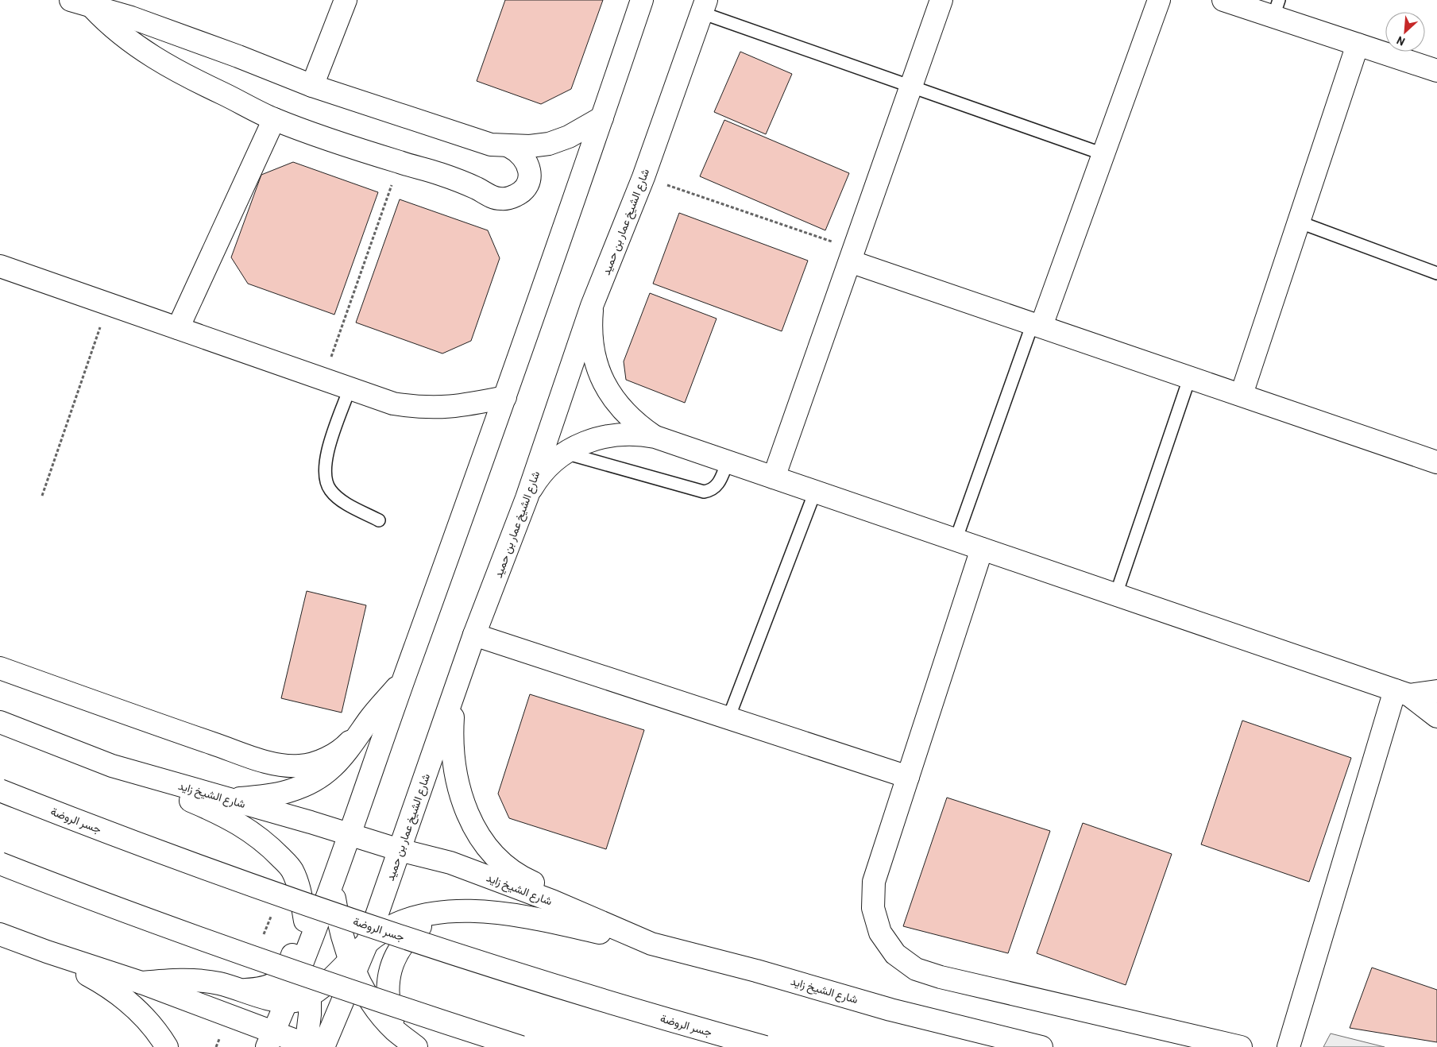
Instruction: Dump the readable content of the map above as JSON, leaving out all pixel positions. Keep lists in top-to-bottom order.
{
  "streets": {
    "street": ["شارع الشيخ عمار بن حميد", "شارع الشيخ زايد", "جسر الروضة"]
  },
  "crossings": [
    ["شارع الشيخ عمار بن حميد", "شارع الشيخ زايد"]
  ],
  "north": "bottom left"
}
